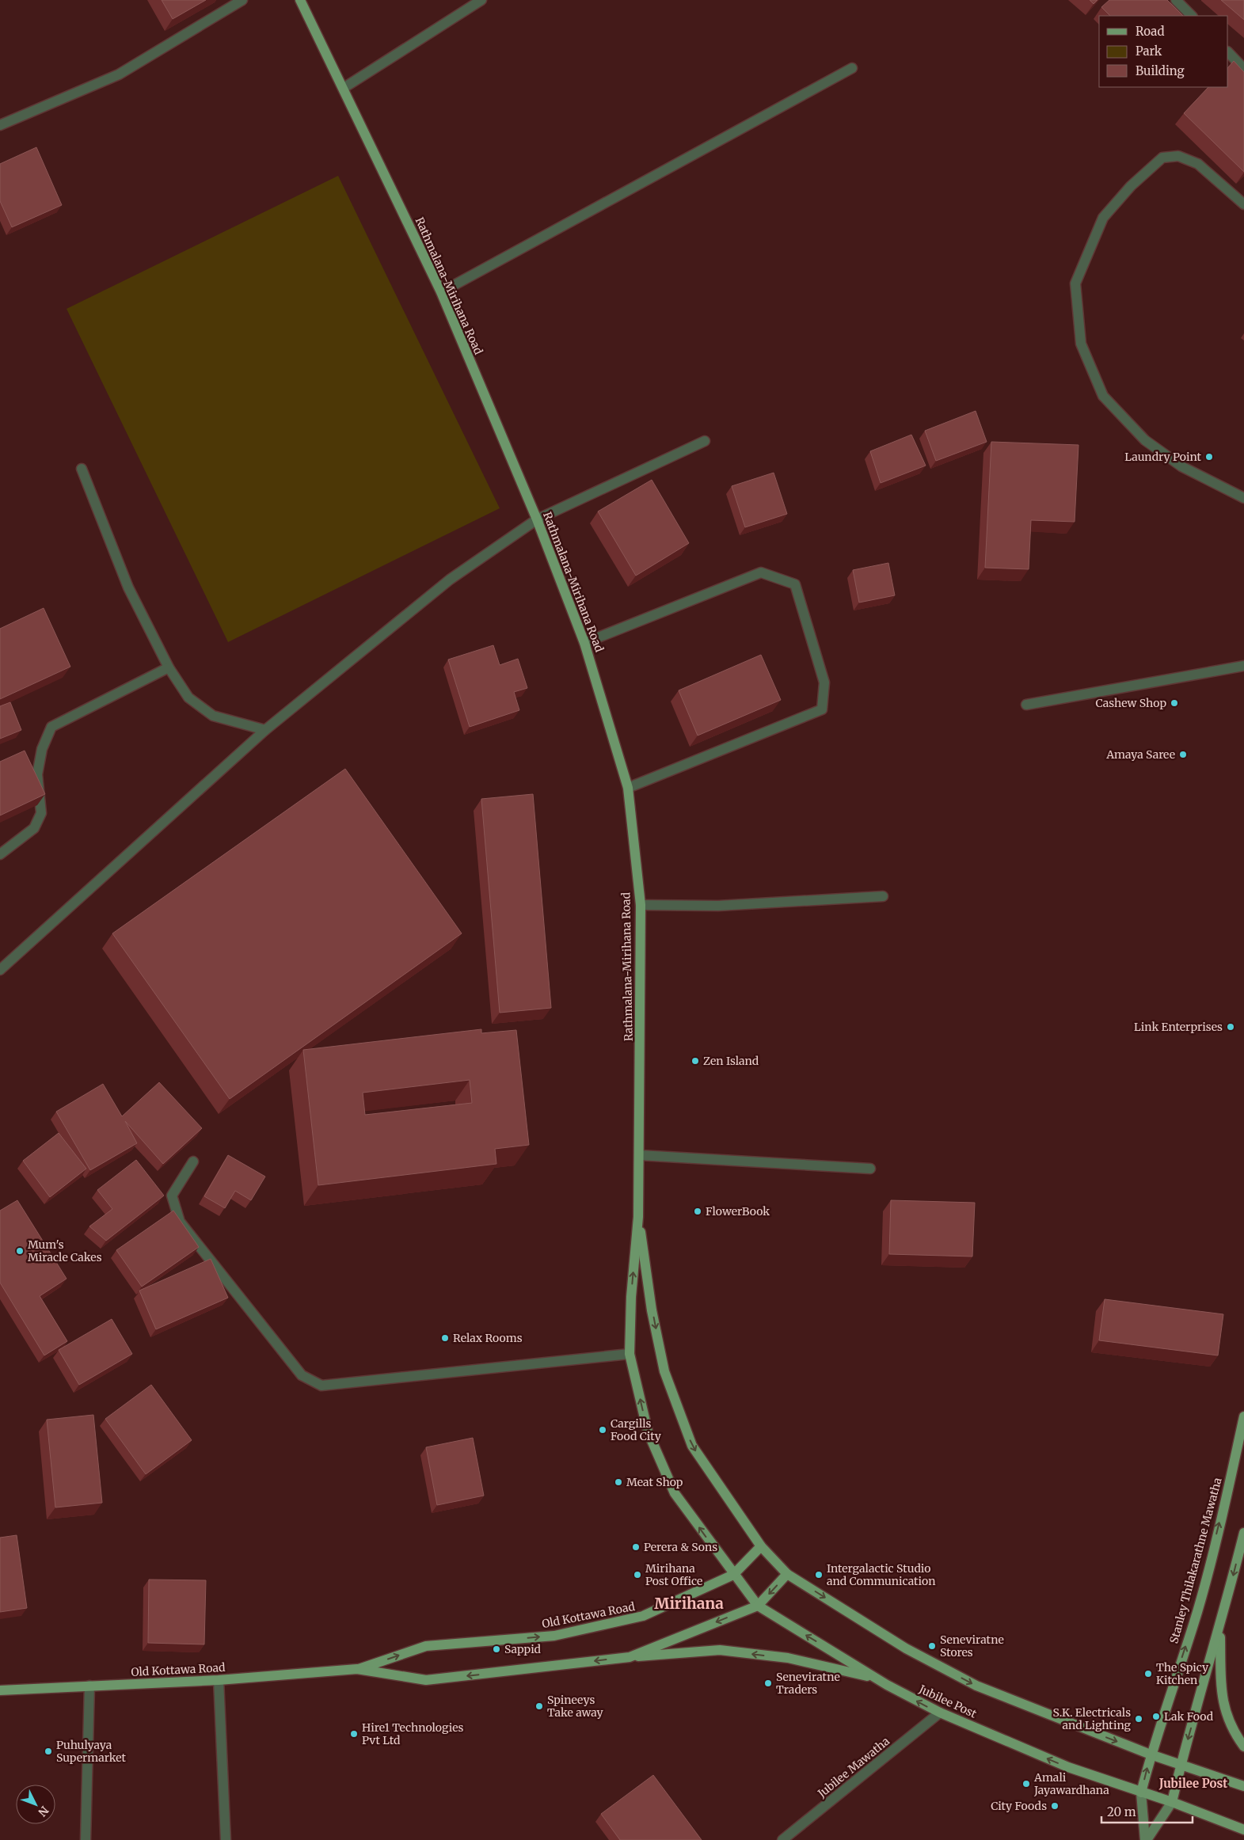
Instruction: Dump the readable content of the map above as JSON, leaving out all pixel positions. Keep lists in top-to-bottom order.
{
  "streets": {
    "main road": [
      "Rathmalana-Mirihana Road",
      "Stanley Thilakarathne Mawatha",
      "Old Kottawa Road",
      "Jubilee Post"
    ],
    "street": ["Jubilee Mawatha"]
  },
  "crossings": [
    ["Rathmalana-Mirihana Road", "Old Kottawa Road"],
    ["Rathmalana-Mirihana Road", "Jubilee Post"],
    ["Stanley Thilakarathne Mawatha", "Jubilee Post"],
    ["Old Kottawa Road", "Jubilee Post"],
    ["Jubilee Post", "Jubilee Mawatha"]
  ],
  "districts": ["Mirihana", "Jubilee Post"],
  "places": [
    "Laundry Point",
    "Cashew Shop",
    "Amaya Saree",
    "Link Enterprises",
    "Zen Island",
    "FlowerBook",
    "Mum's Miracle Cakes",
    "Relax Rooms",
    "Cargills Food City",
    "Meat Shop",
    "Perera & Sons",
    "Mirihana Post Office",
    "Intergalactic Studio and Communication",
    "Seneviratne Stores",
    "Sappid",
    "The Spicy Kitchen",
    "Seneviratne Traders",
    "Spineeys Take away",
    "Lak Food",
    "S.K. Electricals and Lighting",
    "Hire1 Technologies Pvt Ltd",
    "Puhulyaya Supermarket",
    "Amali Jayawardhana",
    "City Foods"
  ],
  "legend": ["Road", "Park", "Building"],
  "scale_bar": "20 m",
  "north": "bottom right"
}
